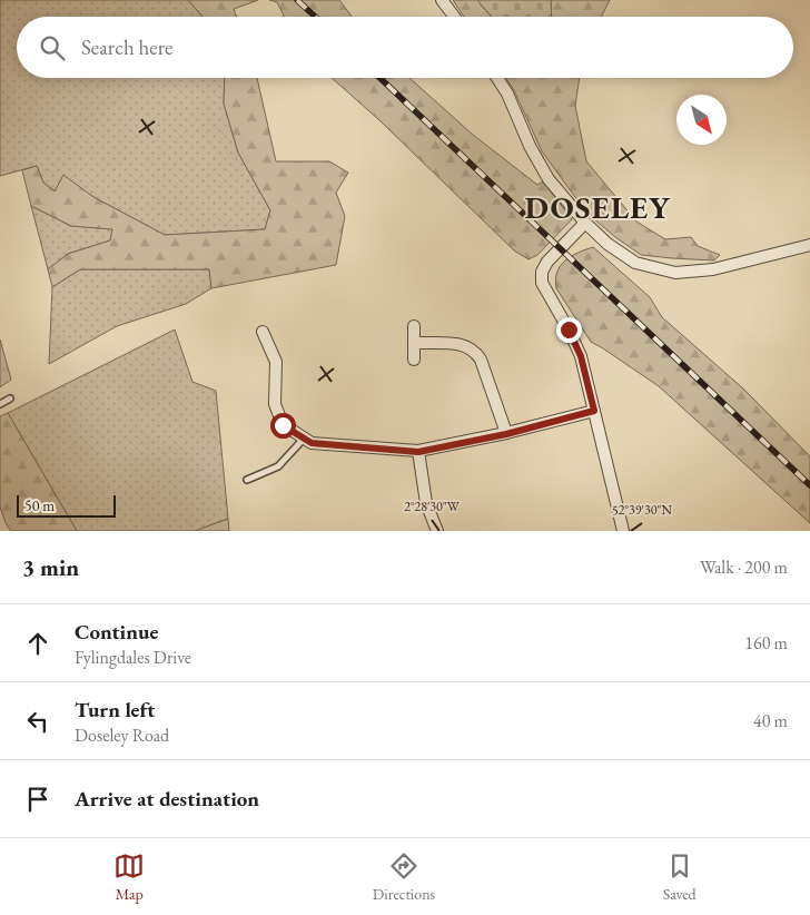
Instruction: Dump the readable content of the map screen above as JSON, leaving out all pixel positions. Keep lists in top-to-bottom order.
{
  "districts": ["DOSELEY"],
  "scale_bar": "50 m",
  "north": "bottom right",
  "page": {
    "search": "Search here",
    "scale": "50 m",
    "heading": ["3 min", "Walk · 200 m"],
    "list": [
      ["Continue", "Fylingdales Drive", "160 m"],
      ["Turn left", "Doseley Road", "40 m"],
      "Arrive at destination"
    ],
    "nav": ["Map", "Directions", "Saved"]
  },
  "coordinates": ["2°28'30\"W", "52°39'30\"N"]
}
